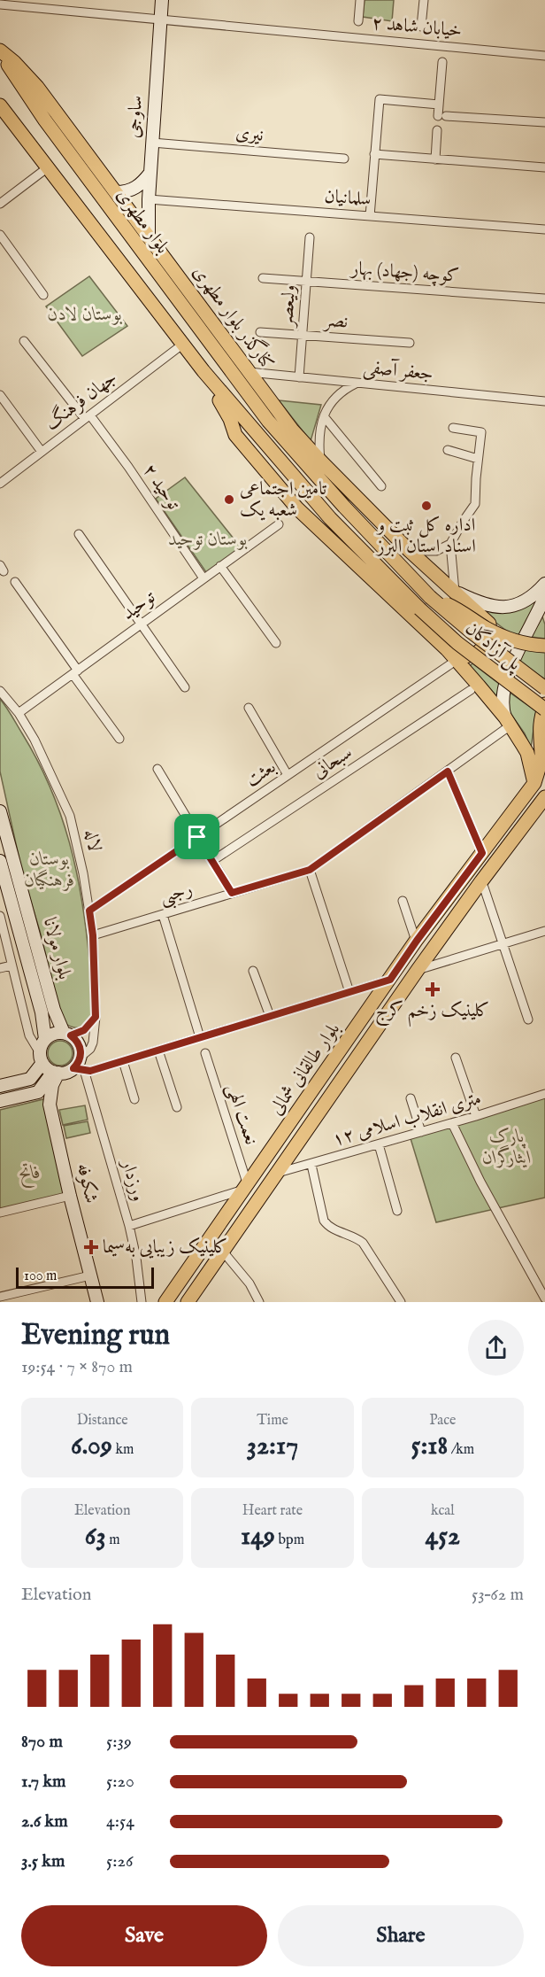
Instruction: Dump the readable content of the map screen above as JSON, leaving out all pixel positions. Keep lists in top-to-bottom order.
{
  "streets": {
    "main road": [
      "ساوجی",
      "بلوار مطهری",
      "کنارگذر بلوار مطهری",
      "پل آزادگان",
      "بلوار مولانا",
      "بلوار طالقانی شمالی",
      "شکوفه"
    ],
    "street": [
      "خیابان شاهد ۲",
      "نیری",
      "سلمانیان",
      "کوچه (جهاد) بهار",
      "ولیعصر",
      "نصر",
      "جعفر آصفی",
      "جهان فرهنگ",
      "توحید ۲",
      "توحید",
      "سبحانی",
      "بعثت",
      "لاله",
      "رجبی",
      "نعمت الهی",
      "۱۲ متری انقلاب اسلامی",
      "ورزدار"
    ]
  },
  "crossings": [
    ["خیابان شاهد ۲", "ساوجی"],
    ["ساوجی", "نیری"],
    ["ساوجی", "سلمانیان"],
    ["ساوجی", "کنارگذر بلوار مطهری"],
    ["بلوار مطهری", "کنارگذر بلوار مطهری"],
    ["بلوار مطهری", "پل آزادگان"],
    ["کوچه (جهاد) بهار", "ولیعصر"],
    ["ولیعصر", "نصر"],
    ["ولیعصر", "جعفر آصفی"],
    ["کنارگذر بلوار مطهری", "جعفر آصفی"],
    ["جهان فرهنگ", "توحید ۲"],
    ["توحید ۲", "توحید"],
    ["توحید", "لاله"],
    ["بعثت", "لاله"],
    ["لاله", "رجبی"],
    ["لاله", "بلوار مولانا"],
    ["لاله", "ورزدار"],
    ["لاله", "شکوفه"],
    ["بلوار مولانا", "ورزدار"],
    ["بلوار مولانا", "شکوفه"],
    ["بلوار طالقانی شمالی", "نعمت الهی"],
    ["بلوار طالقانی شمالی", "۱۲ متری انقلاب اسلامی"],
    ["ورزدار", "شکوفه"]
  ],
  "parks": [
    "بوستان لادن",
    "بوستان توحید",
    "بوستان فرهنگیان",
    "پارک ایثارگران",
    "فاتح"
  ],
  "places": {
    "other": ["تامین اجتماعی شعبه یک", "اداره کل ثبت و اسناد استان البرز"],
    "health": ["کلینیک زخم کرج", "کلینیک زیبایی به‌سیما"]
  },
  "scale_bar": "100 m",
  "page": {
    "scale": "100 m",
    "heading": ["Evening run", "19:54 · 7 × 870 m"],
    "stats": [
      ["Distance", "6.09 km"],
      ["Time", "32:17"],
      ["Pace", "5:18 /km"],
      ["Elevation", "63 m"],
      ["Heart rate", "149 bpm"],
      ["kcal", "452"]
    ],
    "chart": ["Elevation", "53–62 m"],
    "list": [
      {
        "name": "870 m",
        "note": "5:39"
      },
      {
        "name": "1.7 km",
        "note": "5:20"
      },
      {
        "name": "2.6 km",
        "note": "4:54"
      },
      {
        "name": "3.5 km",
        "note": "5:26"
      }
    ],
    "buttons": ["Save", "Share"]
  }
}
